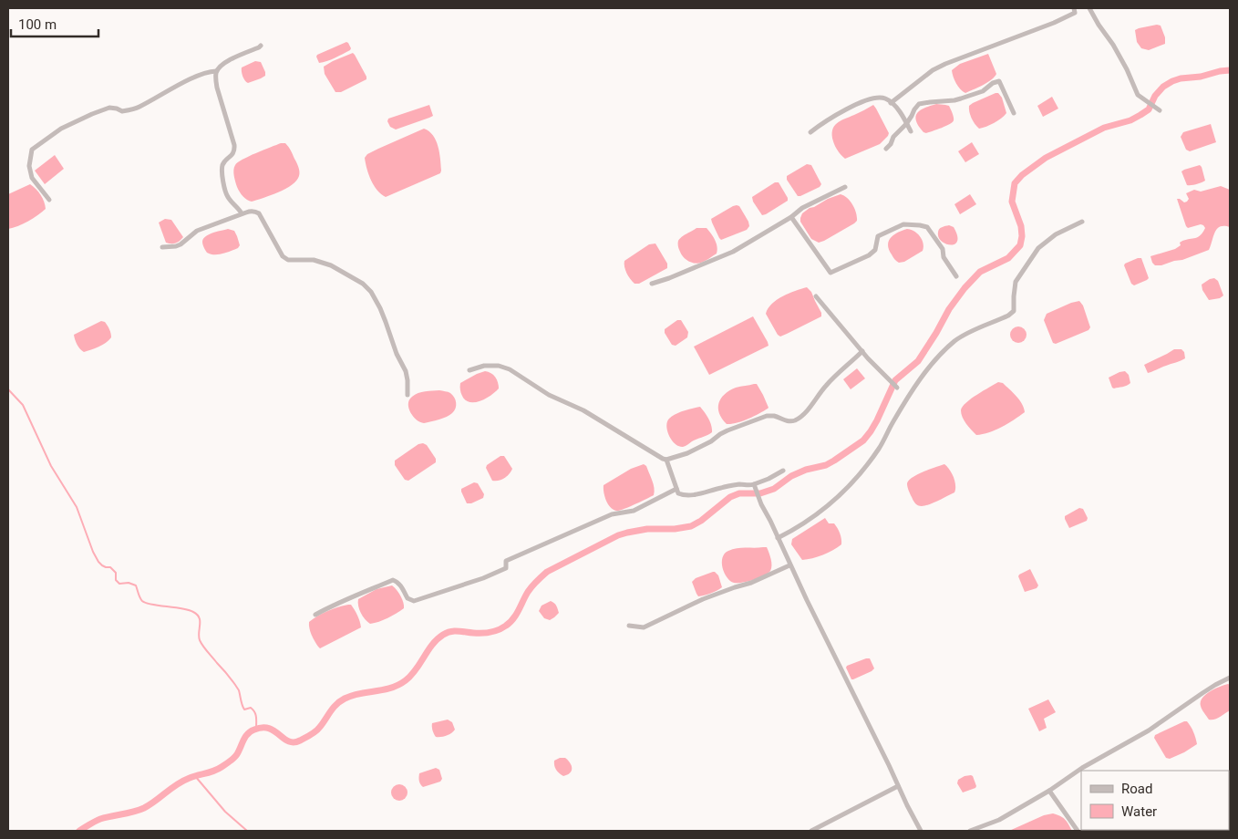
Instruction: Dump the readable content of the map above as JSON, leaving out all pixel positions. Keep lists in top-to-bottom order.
{
  "legend": ["Road", "Water"],
  "scale_bar": "100 m"
}
